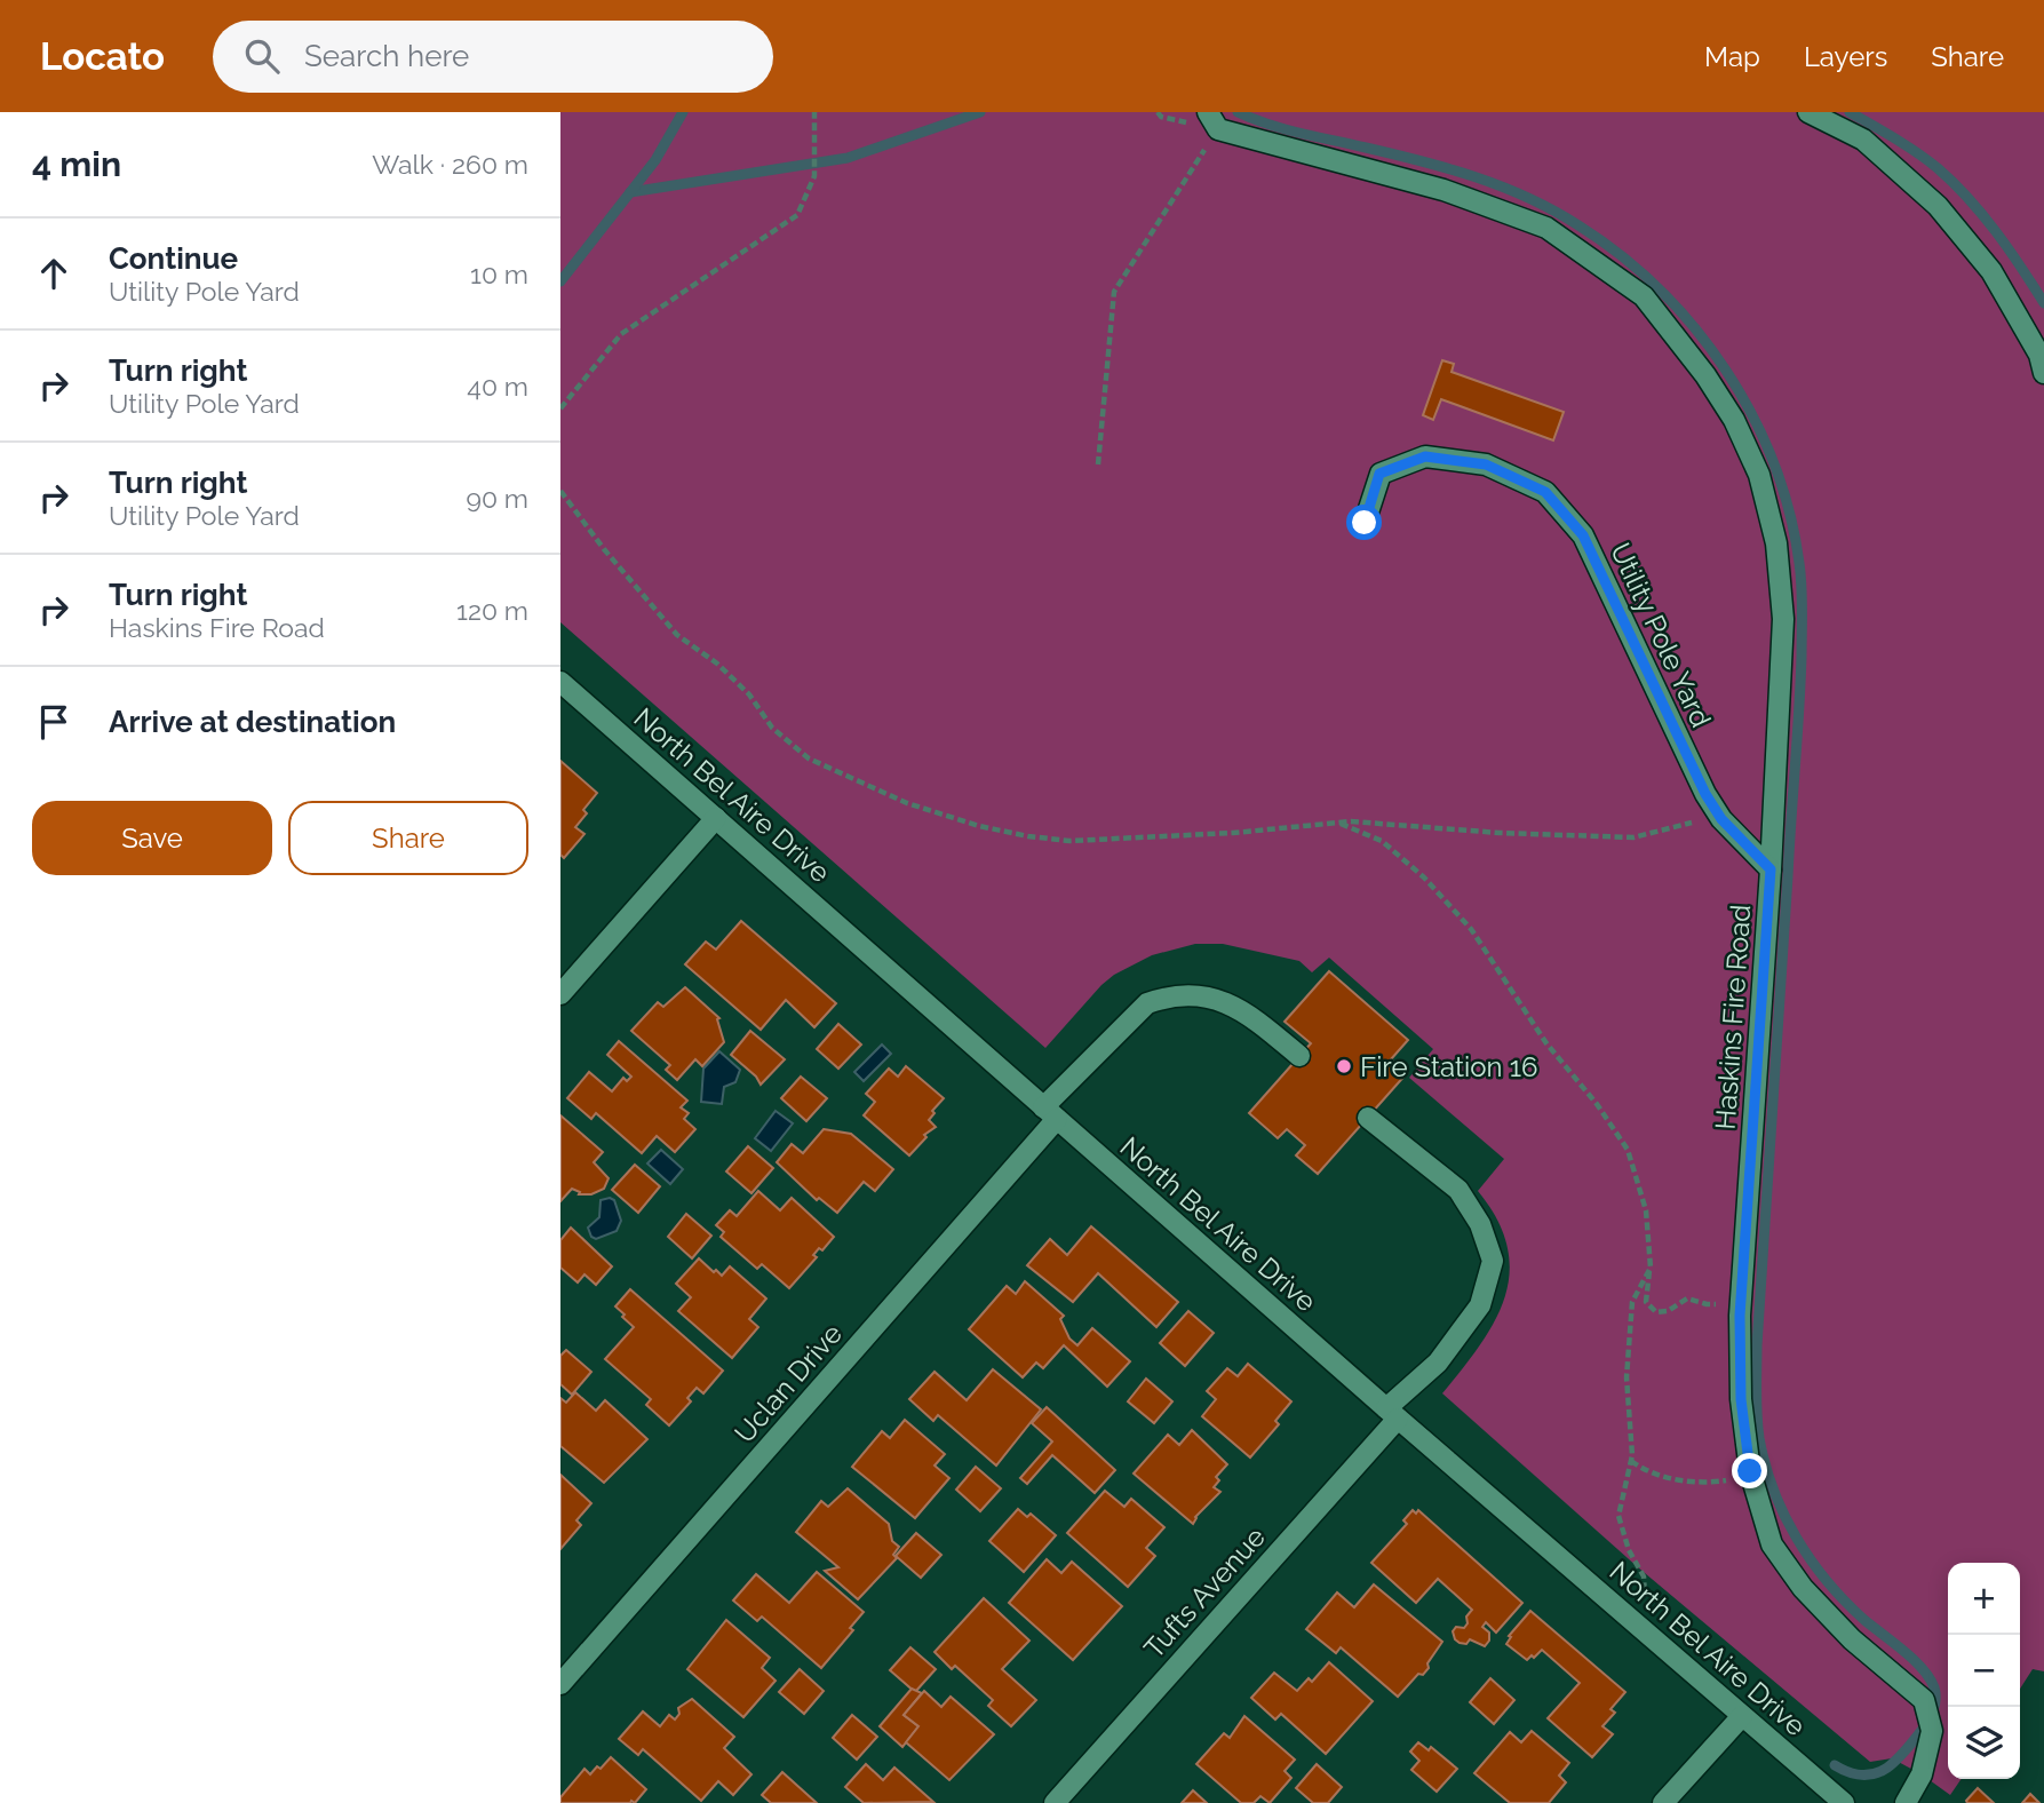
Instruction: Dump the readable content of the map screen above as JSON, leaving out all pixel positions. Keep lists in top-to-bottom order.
{
  "streets": {
    "street": [
      "Utility Pole Yard",
      "North Bel Aire Drive",
      "Haskins Fire Road",
      "Uclan Drive",
      "Tufts Avenue"
    ]
  },
  "crossings": [
    ["Utility Pole Yard", "Haskins Fire Road"],
    ["North Bel Aire Drive", "Uclan Drive"],
    ["North Bel Aire Drive", "Tufts Avenue"]
  ],
  "places": ["Fire Station 16"],
  "page": {
    "header": "Locato",
    "search": "Search here",
    "nav": ["Map", "Layers", "Share"],
    "heading": ["4 min", "Walk · 260 m"],
    "list": [
      ["Continue", "Utility Pole Yard", "10 m"],
      ["Turn right", "Utility Pole Yard", "40 m"],
      ["Turn right", "Utility Pole Yard", "90 m"],
      ["Turn right", "Haskins Fire Road", "120 m"],
      "Arrive at destination"
    ],
    "buttons": ["Save", "Share"],
    "map_buttons": ["+", "−"]
  }
}
